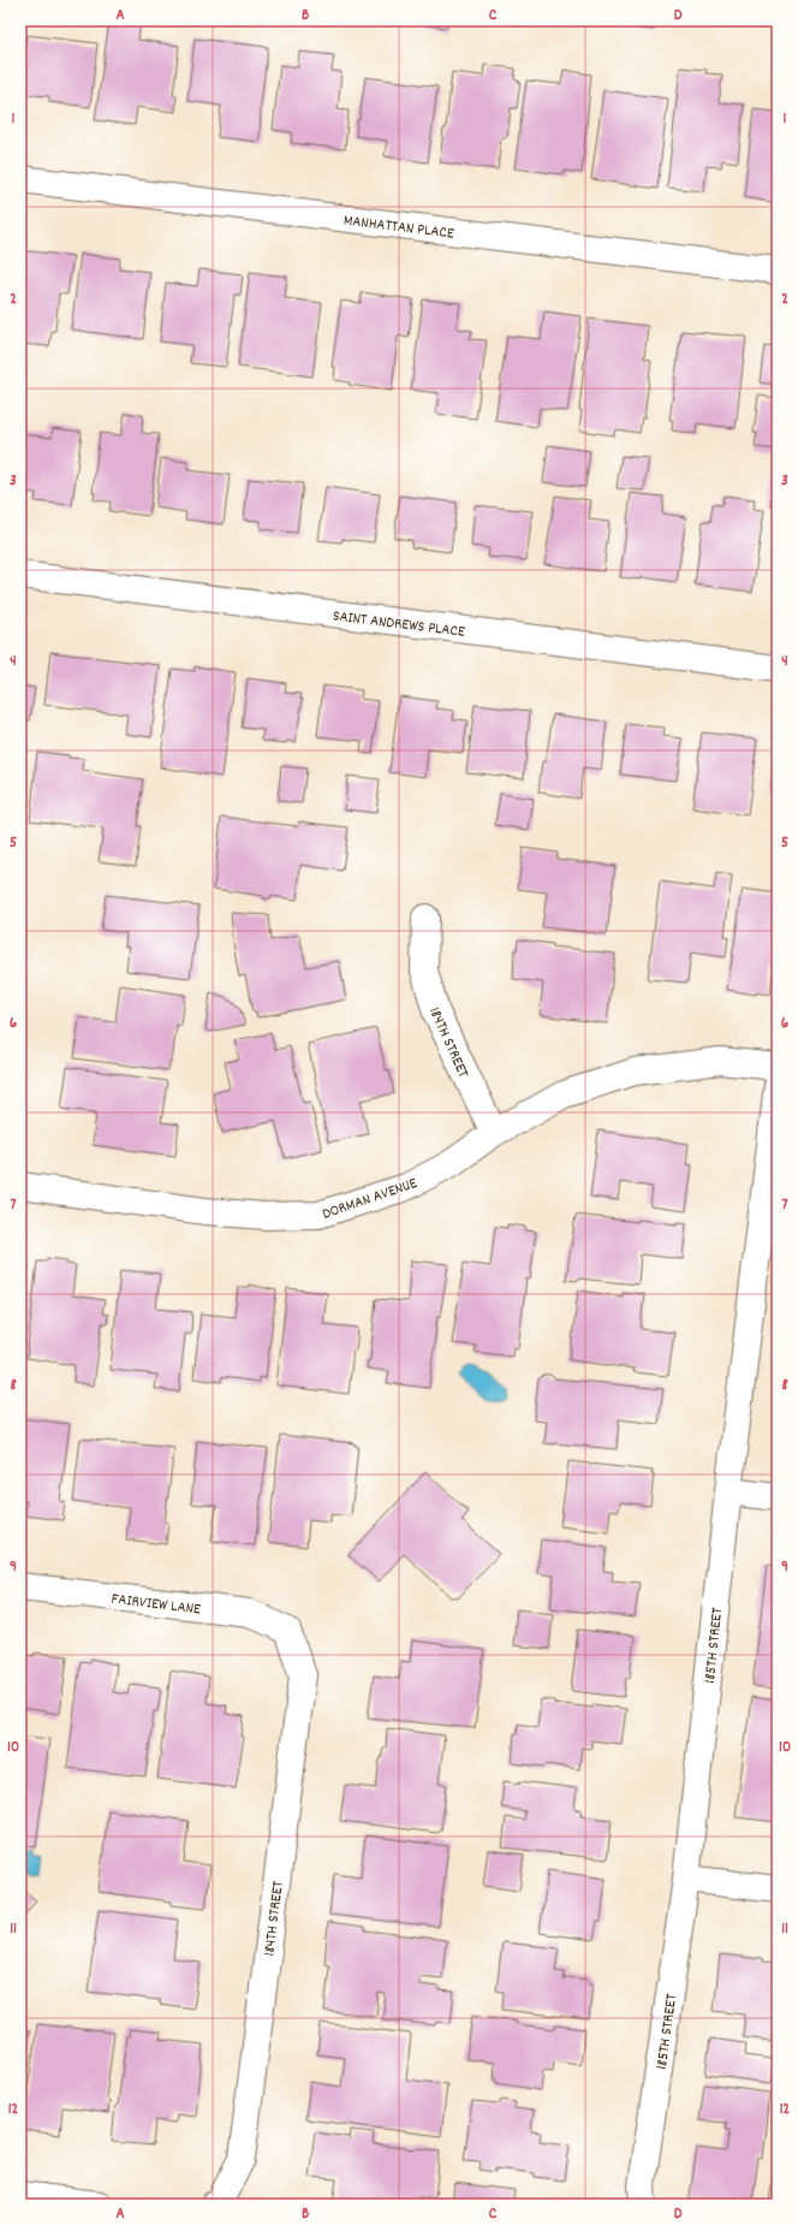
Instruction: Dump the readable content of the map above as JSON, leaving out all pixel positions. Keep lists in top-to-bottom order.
{
  "streets": {
    "street": [
      "MANHATTAN PLACE",
      "SAINT ANDREWS PLACE",
      "184TH STREET",
      "DORMAN AVENUE",
      "FAIRVIEW LANE",
      "185TH STREET"
    ]
  },
  "crossings": [
    ["184TH STREET", "DORMAN AVENUE"],
    ["184TH STREET", "FAIRVIEW LANE"]
  ],
  "grid": {
    "columns": [
      "A",
      "B",
      "C",
      "D"
    ],
    "rows": [
      "1",
      "2",
      "3",
      "4",
      "5",
      "6",
      "7",
      "8",
      "9",
      "10",
      "11",
      "12"
    ]
  }
}
